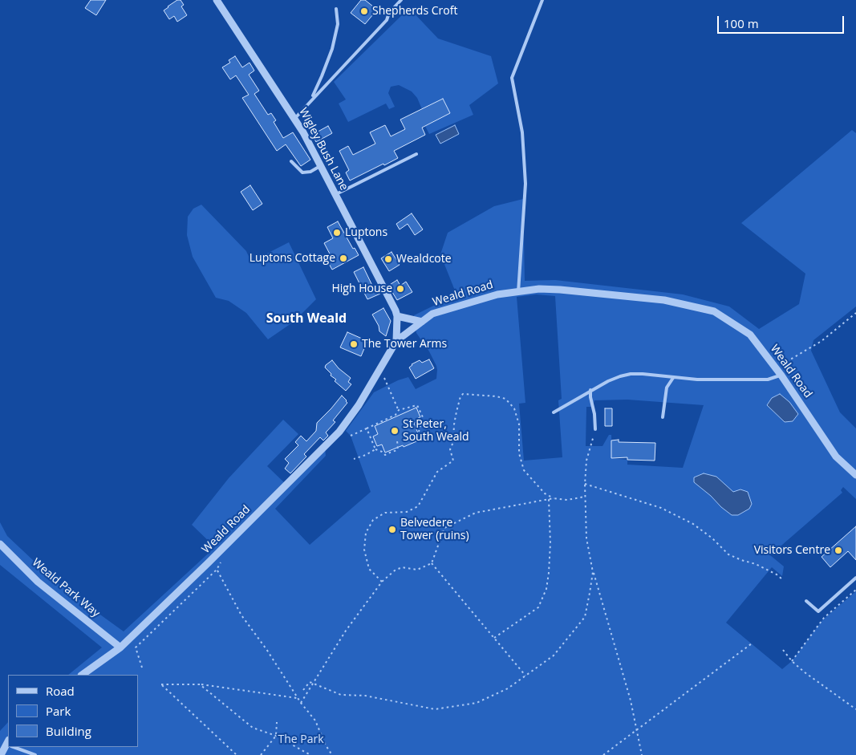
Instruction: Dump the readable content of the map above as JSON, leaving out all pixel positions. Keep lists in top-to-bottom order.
{
  "streets": {
    "street": ["Wigley Bush Lane", "Weald Road", "Weald Park Way"]
  },
  "crossings": [
    ["Wigley Bush Lane", "Weald Road"],
    ["Weald Road", "Weald Park Way"]
  ],
  "districts": ["South Weald"],
  "parks": ["The Park"],
  "places": [
    "Shepherds Croft",
    "Luptons",
    "Luptons Cottage",
    "Wealdcote",
    "High House",
    "The Tower Arms",
    "St Peter, South Weald",
    "Belvedere Tower (ruins)",
    "Visitors Centre"
  ],
  "legend": ["Road", "Park", "Building"],
  "scale_bar": "100 m"
}
